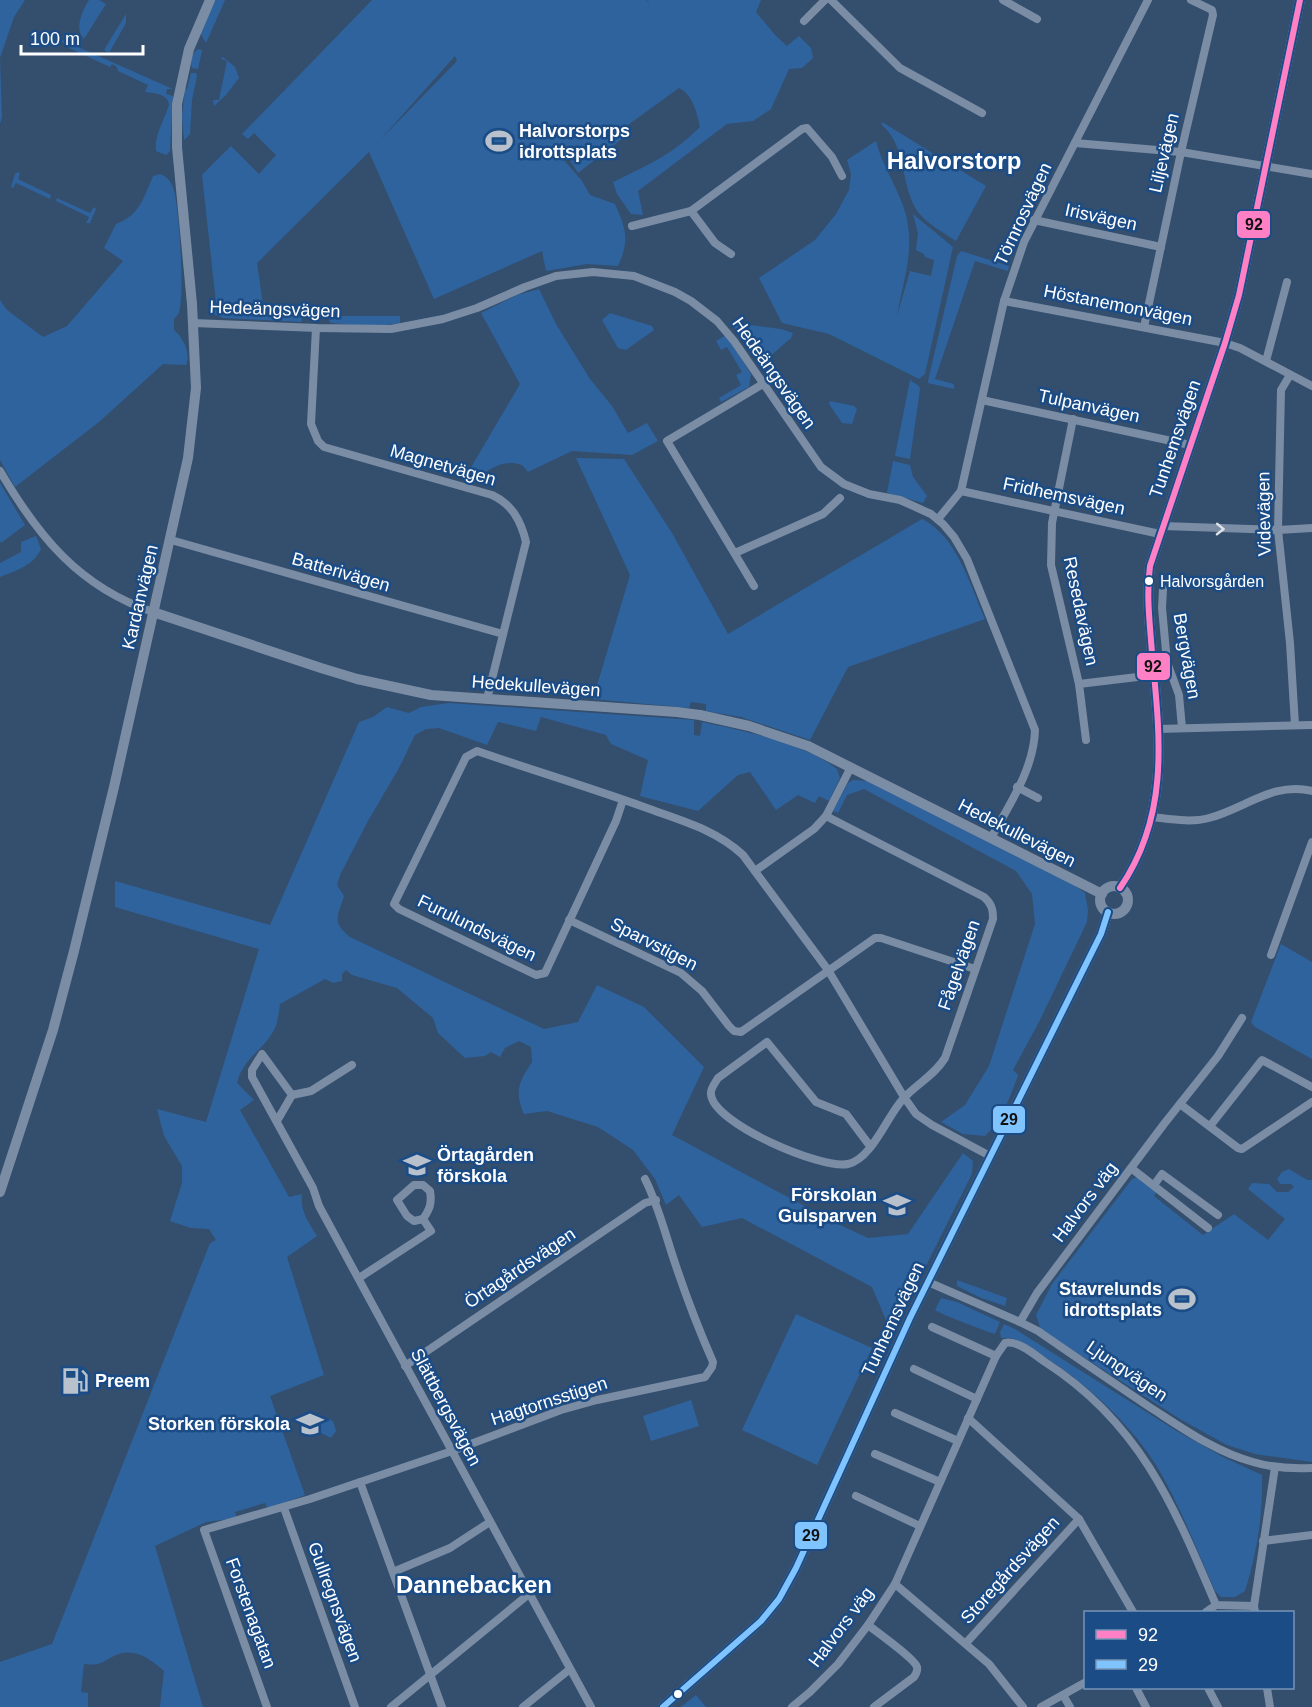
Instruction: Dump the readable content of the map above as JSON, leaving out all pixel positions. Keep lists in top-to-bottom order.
{
  "streets": {
    "street": [
      "Liljevägen",
      "Törnrosvägen",
      "Irisvägen",
      "Höstanemonvägen",
      "Hedeängsvägen",
      "Tulpanvägen",
      "Tunhemsvägen",
      "Magnetvägen",
      "Fridhemsvägen",
      "Videvägen",
      "Batterivägen",
      "Kardanvägen",
      "Resedavägen",
      "Bergvägen",
      "Hedekullevägen",
      "Furulundsvägen",
      "Sparvstigen",
      "Fågelvägen",
      "Halvors väg",
      "Örtagårdsvägen",
      "Ljungvägen",
      "Hagtornsstigen",
      "Slättbergsvägen",
      "Storegårdsvägen",
      "Gullregnsvägen",
      "Forstenagatan"
    ]
  },
  "crossings": [
    ["Liljevägen", "Irisvägen"],
    ["Liljevägen", "Höstanemonvägen"],
    ["Törnrosvägen", "Irisvägen"],
    ["Törnrosvägen", "Höstanemonvägen"],
    ["Törnrosvägen", "Hedeängsvägen"],
    ["Törnrosvägen", "Tulpanvägen"],
    ["Törnrosvägen", "Fridhemsvägen"],
    ["Höstanemonvägen", "Tunhemsvägen"],
    ["Höstanemonvägen", "Videvägen"],
    ["Hedeängsvägen", "Magnetvägen"],
    ["Hedeängsvägen", "Kardanvägen"],
    ["Hedeängsvägen", "Hedekullevägen"],
    ["Tulpanvägen", "Tunhemsvägen"],
    ["Tulpanvägen", "Resedavägen"],
    ["Tunhemsvägen", "Fridhemsvägen"],
    ["Tunhemsvägen", "Hedekullevägen"],
    ["Tunhemsvägen", "Furulundsvägen"],
    ["Tunhemsvägen", "Ljungvägen"],
    ["Magnetvägen", "Batterivägen"],
    ["Magnetvägen", "Hedekullevägen"],
    ["Fridhemsvägen", "Videvägen"],
    ["Fridhemsvägen", "Resedavägen"],
    ["Batterivägen", "Kardanvägen"],
    ["Kardanvägen", "Hedekullevägen"],
    ["Furulundsvägen", "Sparvstigen"],
    ["Furulundsvägen", "Fågelvägen"],
    ["Sparvstigen", "Fågelvägen"],
    ["Halvors väg", "Ljungvägen"],
    ["Halvors väg", "Storegårdsvägen"],
    ["Örtagårdsvägen", "Hagtornsstigen"],
    ["Örtagårdsvägen", "Slättbergsvägen"],
    ["Hagtornsstigen", "Slättbergsvägen"],
    ["Hagtornsstigen", "Gullregnsvägen"],
    ["Hagtornsstigen", "Forstenagatan"]
  ],
  "districts": ["Halvorstorp", "Dannebacken"],
  "places": {
    "sports": ["Halvorstorps idrottsplats", "Stavrelunds idrottsplats"],
    "other": ["Halvorsgården"],
    "school or university": ["Örtagården förskola", "Förskolan Gulsparven", "Storken förskola"],
    "fuel station": ["Preem"]
  },
  "lines": ["transit line 92", "transit line 29"],
  "legend": ["92", "29"],
  "scale_bar": "100 m"
}
